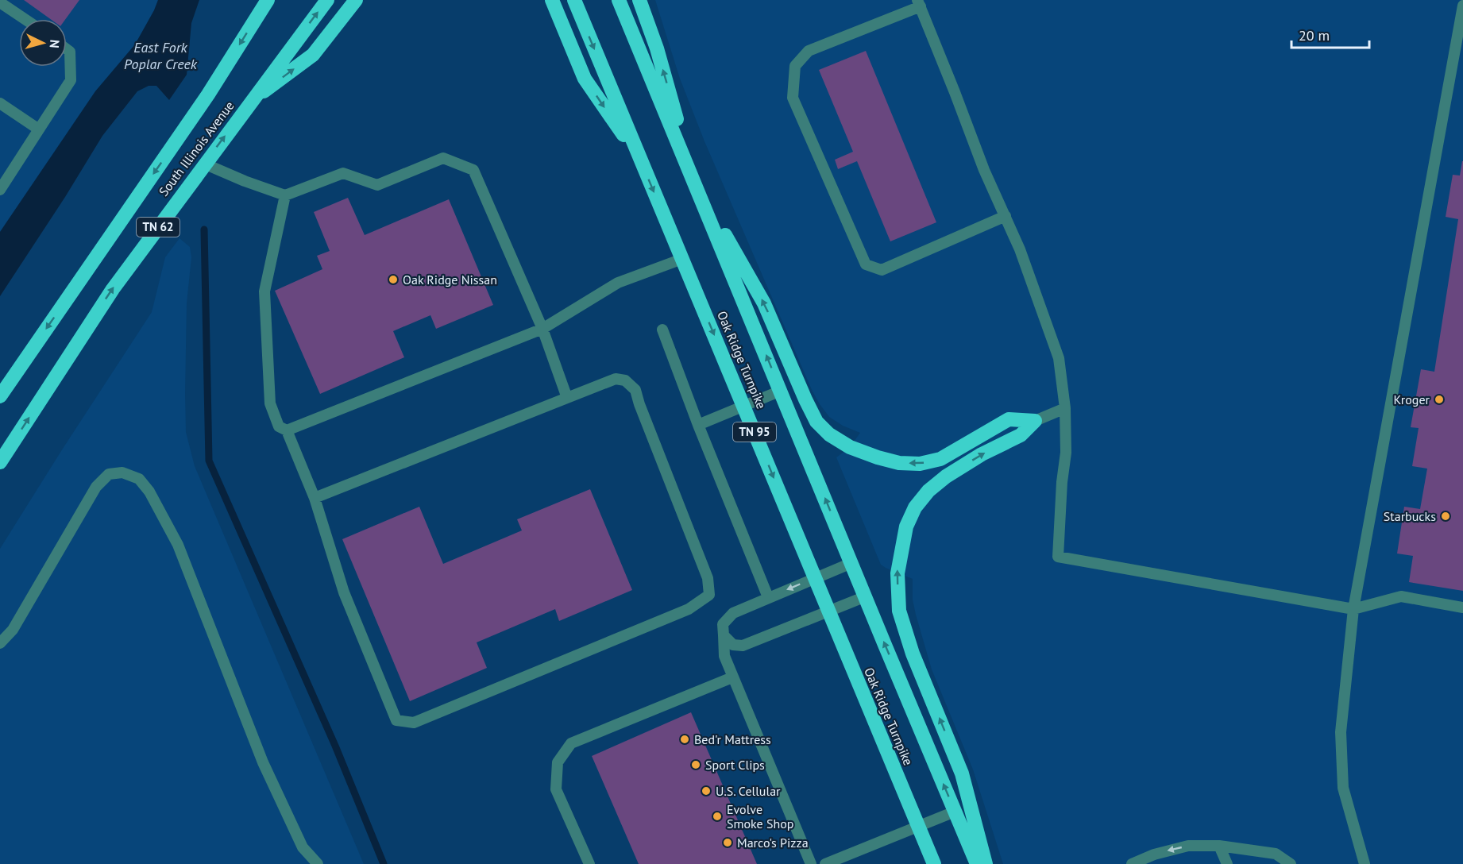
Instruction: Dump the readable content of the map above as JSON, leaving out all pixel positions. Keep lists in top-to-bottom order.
{
  "streets": {
    "highway": [
      "South Illinois Avenue",
      "TN 62",
      "Oak Ridge Turnpike",
      "TN 95"
    ]
  },
  "water": ["East Fork Poplar Creek"],
  "places": [
    "Oak Ridge Nissan",
    "Kroger",
    "Starbucks",
    "Bed'r Mattress",
    "Sport Clips",
    "U.S. Cellular",
    "Evolve Smoke Shop",
    "Marco's Pizza"
  ],
  "scale_bar": "20 m",
  "north": "right"
}
